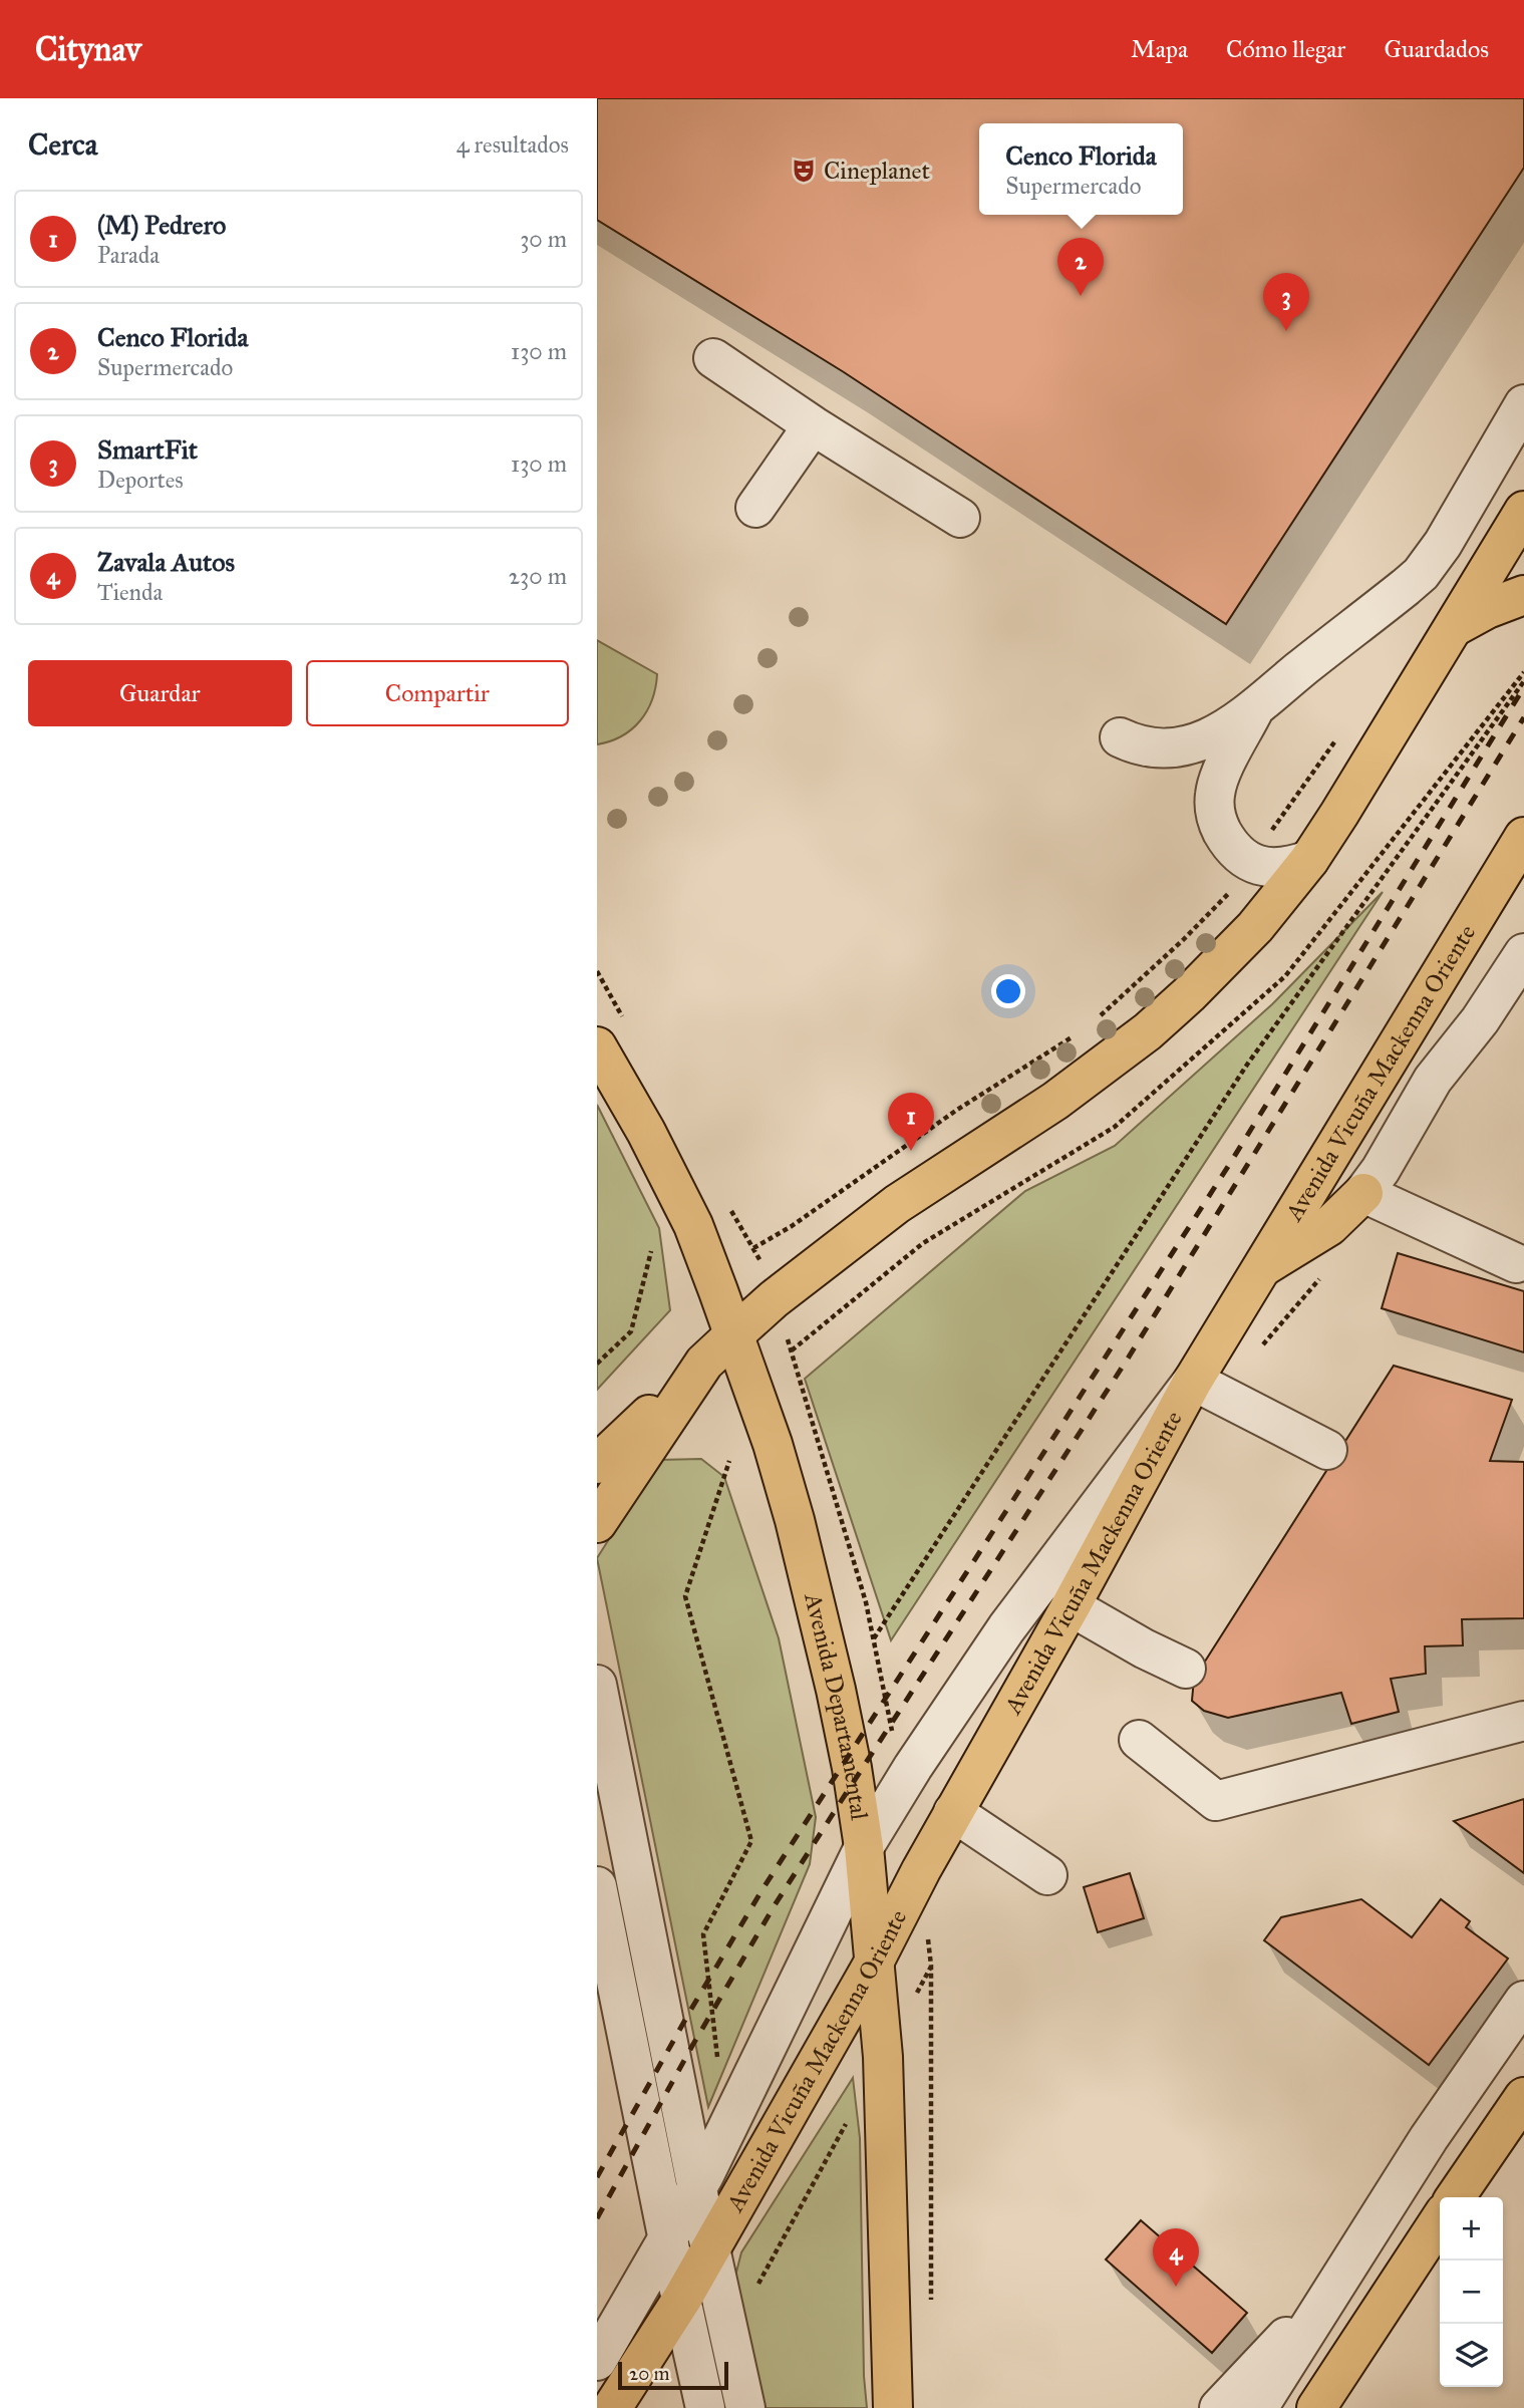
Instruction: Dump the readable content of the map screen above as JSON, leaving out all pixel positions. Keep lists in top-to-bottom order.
{
  "streets": {
    "main road": ["Avenida Vicuña Mackenna Oriente", "Avenida Departamental"]
  },
  "crossings": [
    ["Avenida Vicuña Mackenna Oriente", "Avenida Departamental"]
  ],
  "places": {
    "theatre": ["Cineplanet"]
  },
  "scale_bar": "20 m",
  "page": {
    "header": "Citynav",
    "nav": ["Mapa", "Cómo llegar", "Guardados"],
    "heading": ["Cerca", "4 resultados"],
    "popup": ["Cenco Florida", "Supermercado"],
    "list": [
      {
        "mark": "1",
        "name": "(M) Pedrero",
        "note": "Parada",
        "value": "30 m"
      },
      {
        "mark": "2",
        "name": "Cenco Florida",
        "note": "Supermercado",
        "value": "130 m"
      },
      {
        "mark": "3",
        "name": "SmartFit",
        "note": "Deportes",
        "value": "130 m"
      },
      {
        "mark": "4",
        "name": "Zavala Autos",
        "note": "Tienda",
        "value": "230 m"
      }
    ],
    "pins": [
      "2",
      "3",
      "1",
      "4"
    ],
    "buttons": ["Guardar", "Compartir"],
    "map_buttons": ["+", "−"],
    "scale": "20 m"
  }
}
